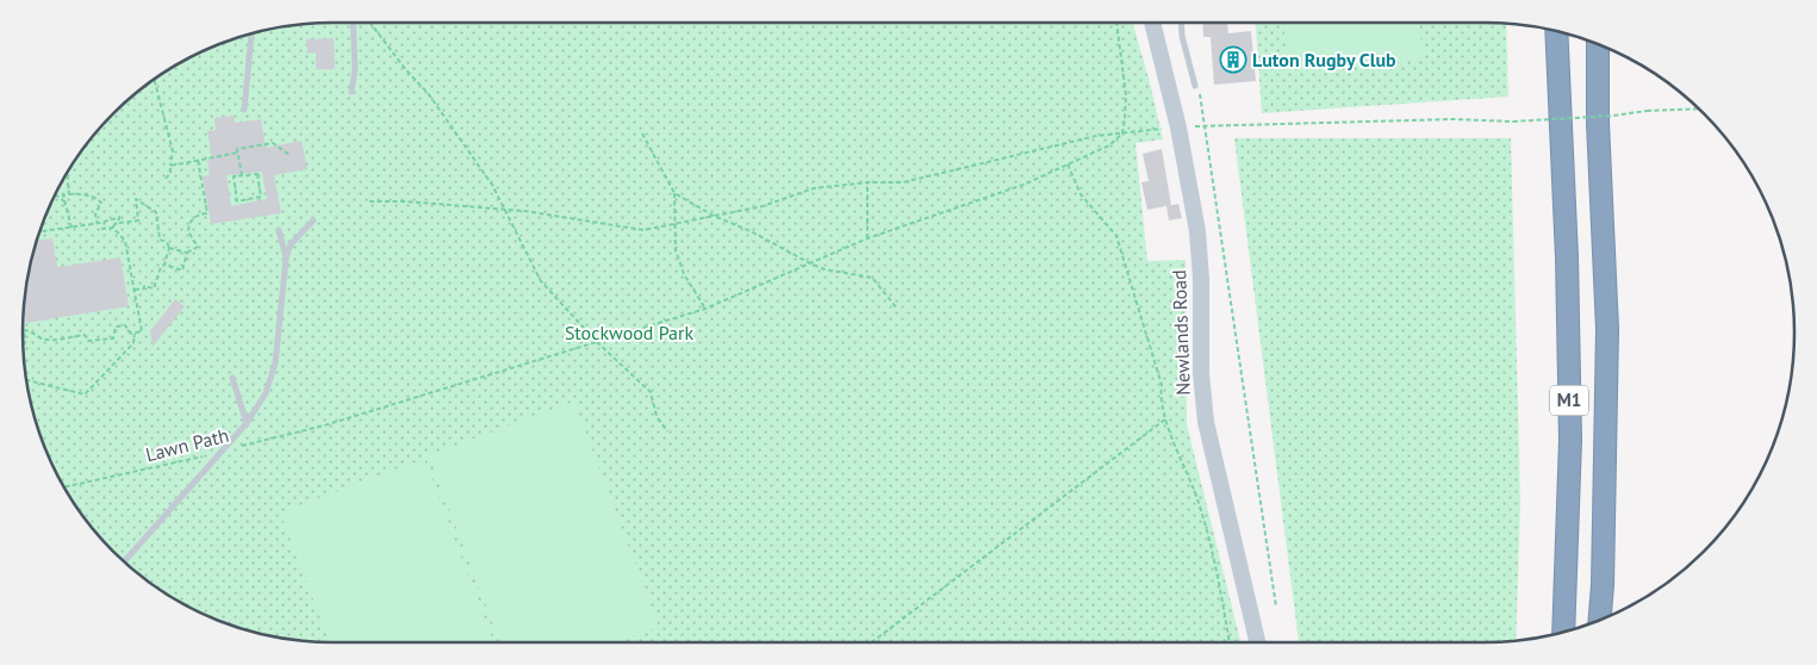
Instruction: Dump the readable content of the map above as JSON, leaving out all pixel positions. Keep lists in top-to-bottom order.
{
  "streets": {
    "highway": ["M1"],
    "main road": ["Newlands Road"],
    "path": ["Lawn Path"]
  },
  "parks": ["Stockwood Park"],
  "places": {
    "building": ["Luton Rugby Club"]
  }
}
